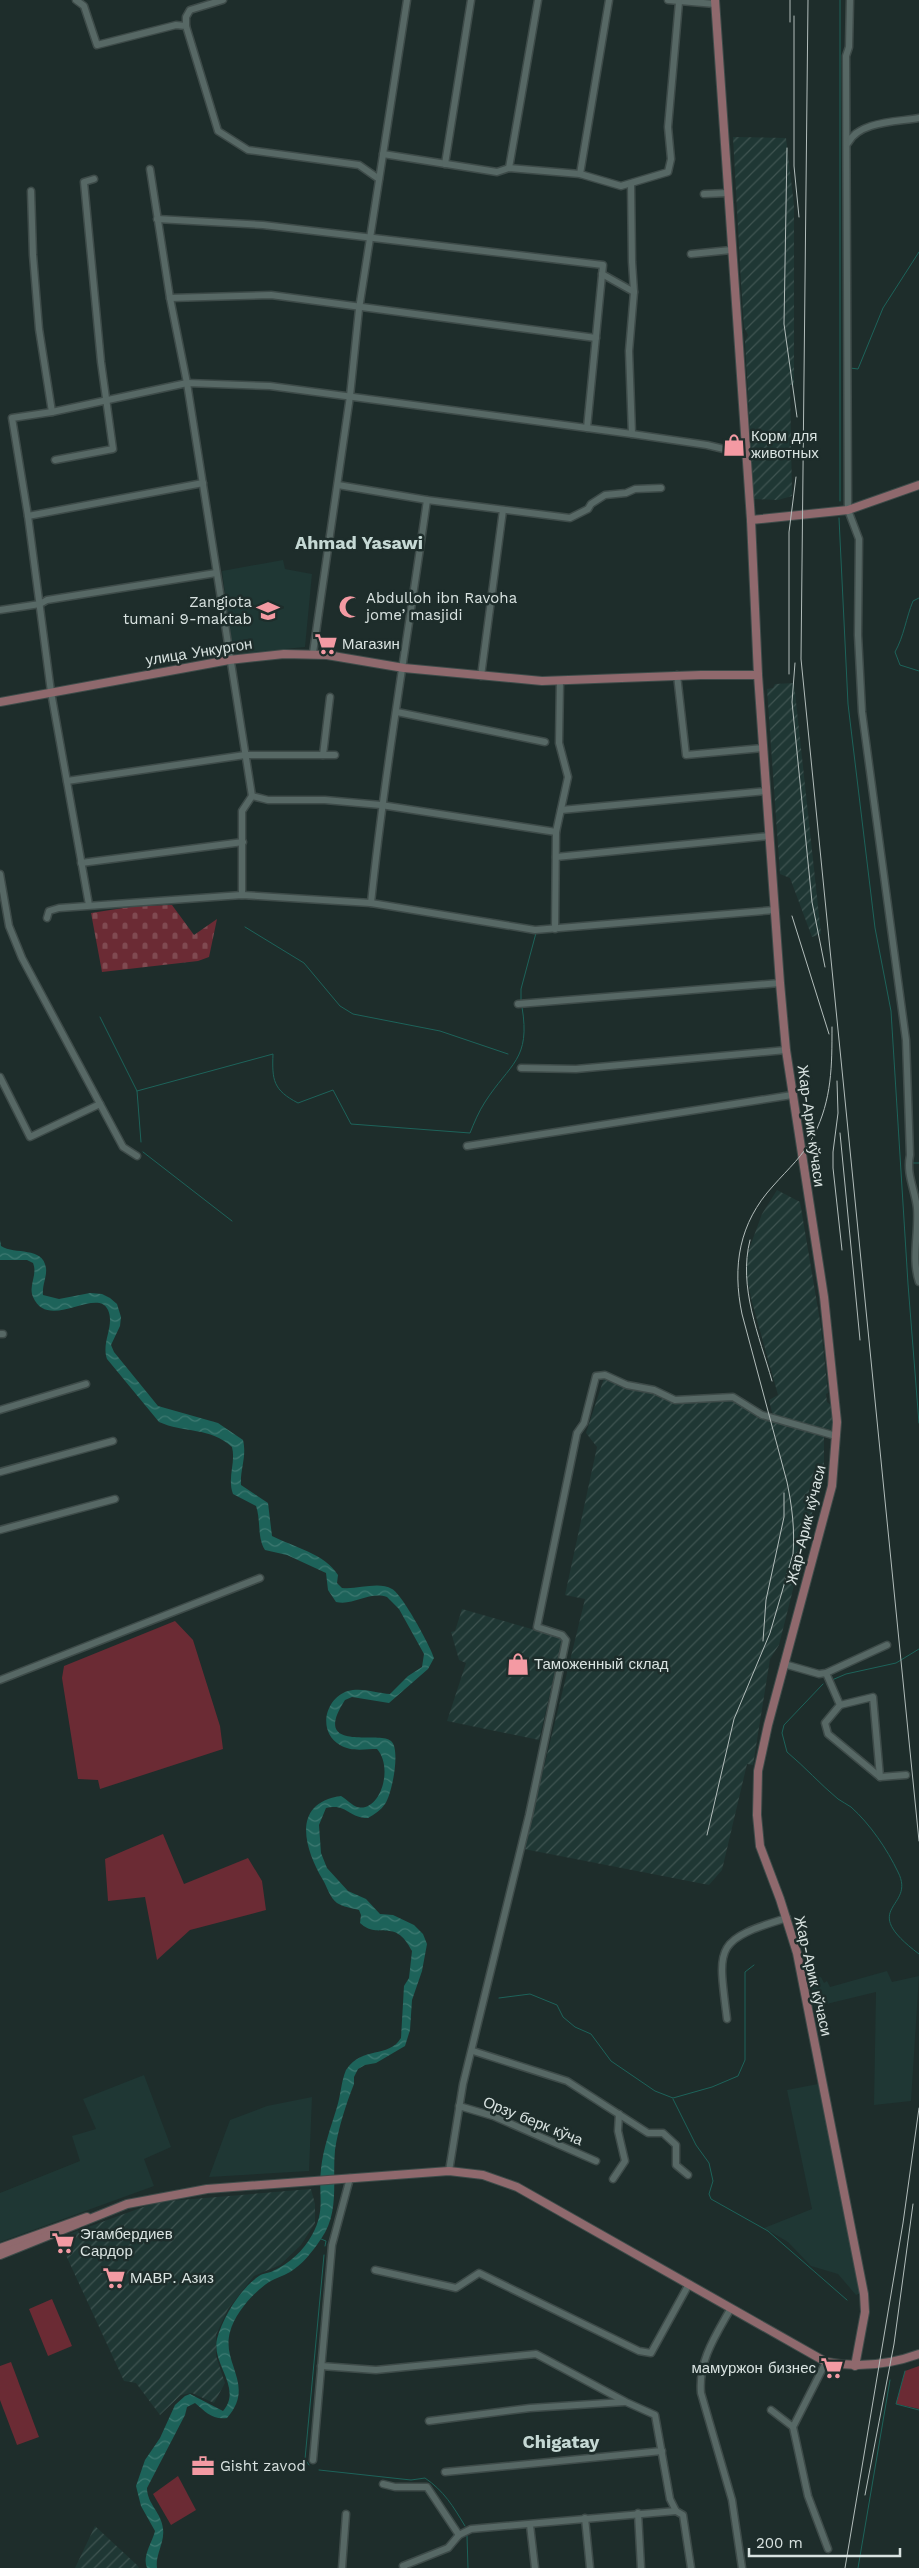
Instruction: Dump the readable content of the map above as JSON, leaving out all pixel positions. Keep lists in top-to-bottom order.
{
  "streets": {
    "main road": ["улица Ункургон", "Жар-Арик кўчаси"],
    "street": ["Орзу берк кўча"]
  },
  "crossings": [
    ["улица Ункургон", "Жар-Арик кўчаси"]
  ],
  "districts": ["Ahmad Yasawi", "Chigatay"],
  "places": {
    "shop": ["Корм для животных", "Таможенный склад"],
    "mosque": ["Abdulloh ibn Ravoha jome’ masjidi"],
    "school or university": ["Zangiota tumani 9-maktab"],
    "supermarket": [
      "Магазин",
      "Эгамбердиев Сардор",
      "МАВР. Азиз",
      "мамуржон бизнес"
    ],
    "office": ["Gisht zavod"]
  },
  "scale_bar": "200 m"
}
